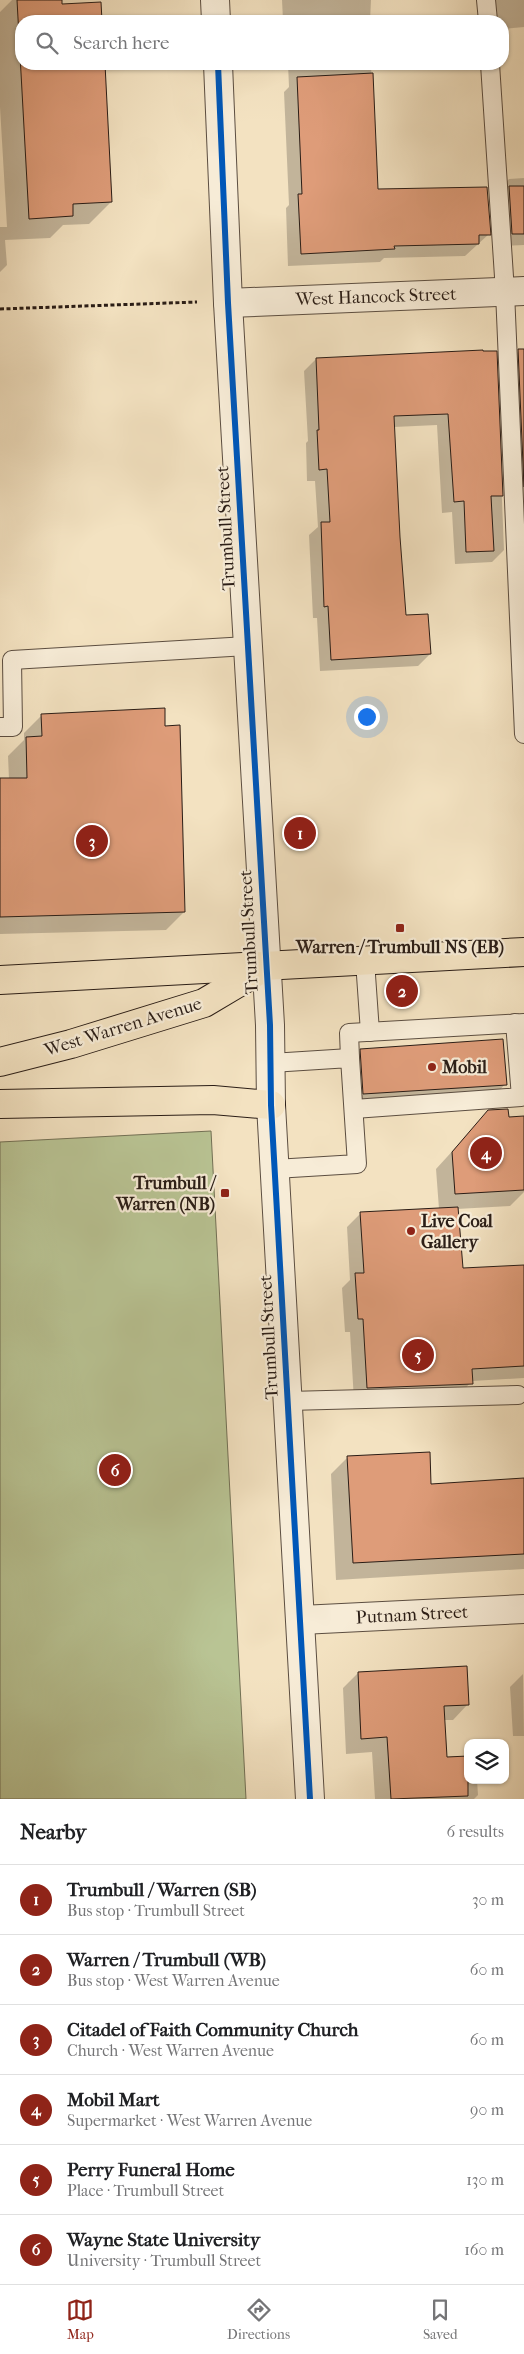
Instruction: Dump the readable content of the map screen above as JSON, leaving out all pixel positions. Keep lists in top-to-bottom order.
{
  "streets": {
    "main road": ["West Warren Avenue"],
    "street": ["West Hancock Street", "Trumbull Street", "Putnam Street"]
  },
  "crossings": [
    ["West Hancock Street", "Trumbull Street"],
    ["Trumbull Street", "West Warren Avenue"],
    ["Trumbull Street", "Putnam Street"]
  ],
  "places": {
    "transit": ["Warren / Trumbull NS (EB)", "Trumbull / Warren (NB)"],
    "other": ["Mobil", "Live Coal Gallery"]
  },
  "page": {
    "search": "Search here",
    "pins": [
      "1",
      "3",
      "2",
      "4",
      "5",
      "6"
    ],
    "heading": ["Nearby", "6 results"],
    "list": [
      {
        "mark": "1",
        "name": "Trumbull / Warren (SB)",
        "note": "Bus stop · Trumbull Street",
        "value": "30 m"
      },
      {
        "mark": "2",
        "name": "Warren / Trumbull (WB)",
        "note": "Bus stop · West Warren Avenue",
        "value": "60 m"
      },
      {
        "mark": "3",
        "name": "Citadel of Faith Community Church",
        "note": "Church · West Warren Avenue",
        "value": "60 m"
      },
      {
        "mark": "4",
        "name": "Mobil Mart",
        "note": "Supermarket · West Warren Avenue",
        "value": "90 m"
      },
      {
        "mark": "5",
        "name": "Perry Funeral Home",
        "note": "Place · Trumbull Street",
        "value": "130 m"
      },
      {
        "mark": "6",
        "name": "Wayne State University",
        "note": "University · Trumbull Street",
        "value": "160 m"
      }
    ],
    "nav": ["Map", "Directions", "Saved"]
  }
}
